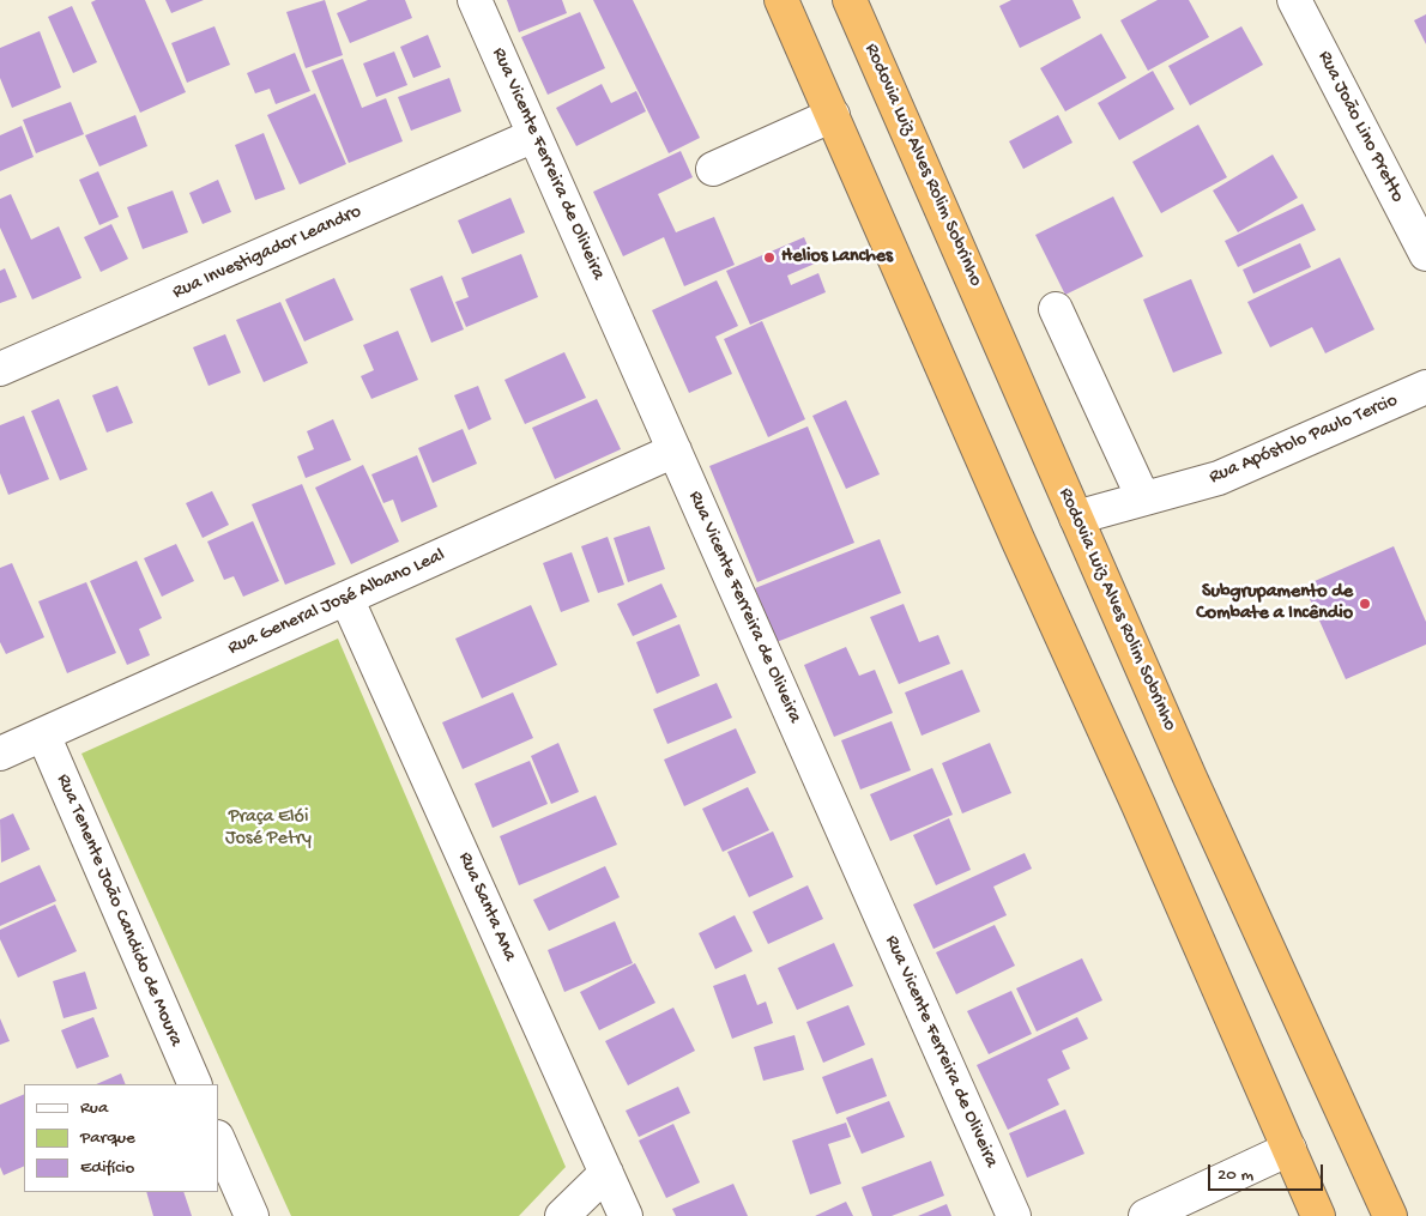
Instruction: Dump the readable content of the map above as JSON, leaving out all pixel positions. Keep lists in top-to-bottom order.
{
  "streets": {
    "highway": ["Rodovia Luiz Alves Rolim Sobrinho"],
    "street": [
      "Rua João Lino Pretto",
      "Rua Vicente Ferreira de Oliveira",
      "Rua Investigador Leandro",
      "Rua Apóstolo Paulo Tercio",
      "Rua General José Albano Leal",
      "Rua Santa Ana",
      "Rua Tenente João Candido de Moura"
    ]
  },
  "crossings": [
    ["Rua Vicente Ferreira de Oliveira", "Rua Investigador Leandro"],
    ["Rua Vicente Ferreira de Oliveira", "Rua General José Albano Leal"],
    ["Rodovia Luiz Alves Rolim Sobrinho", "Rua Apóstolo Paulo Tercio"],
    ["Rua General José Albano Leal", "Rua Santa Ana"],
    ["Rua General José Albano Leal", "Rua Tenente João Candido de Moura"]
  ],
  "parks": ["Praça Elói José Petry"],
  "places": ["Helios Lanches", "Subgrupamento de Combate a Incêndio"],
  "legend": ["Rua", "Parque", "Edifício"],
  "scale_bar": "20 m"
}
